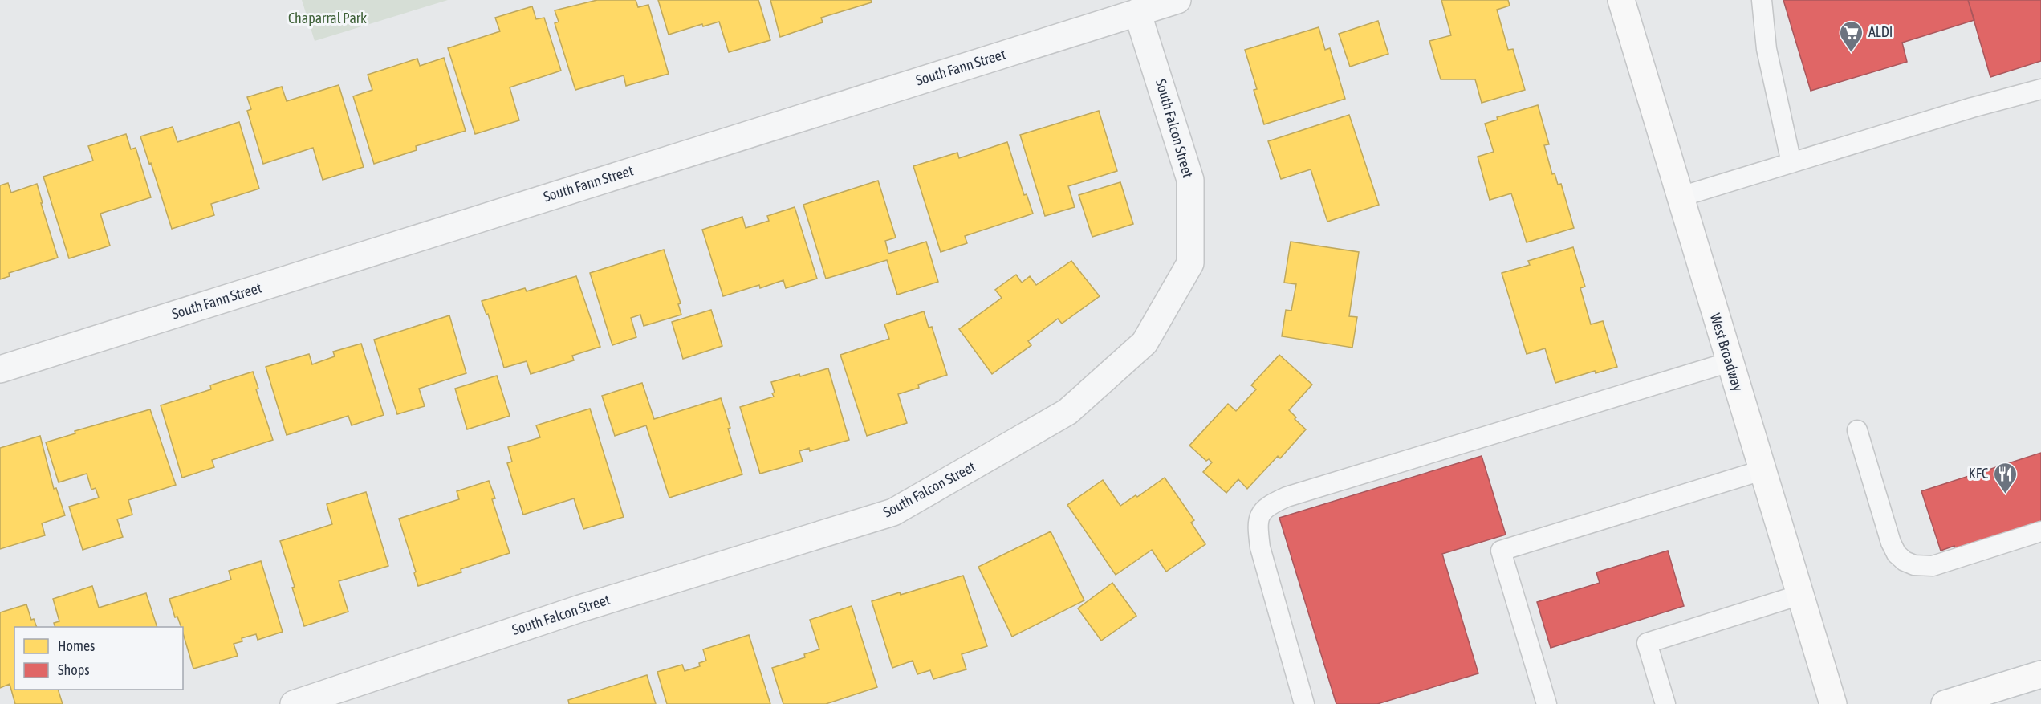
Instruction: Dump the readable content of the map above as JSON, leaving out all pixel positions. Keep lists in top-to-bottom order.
{
  "streets": {
    "main road": ["West Broadway"],
    "street": ["South Fann Street", "South Falcon Street"]
  },
  "crossings": [
    ["South Fann Street", "South Falcon Street"]
  ],
  "parks": ["Chaparral Park"],
  "places": {
    "supermarket": ["ALDI"],
    "restaurant": ["KFC"]
  },
  "legend": ["Homes", "Shops"]
}
